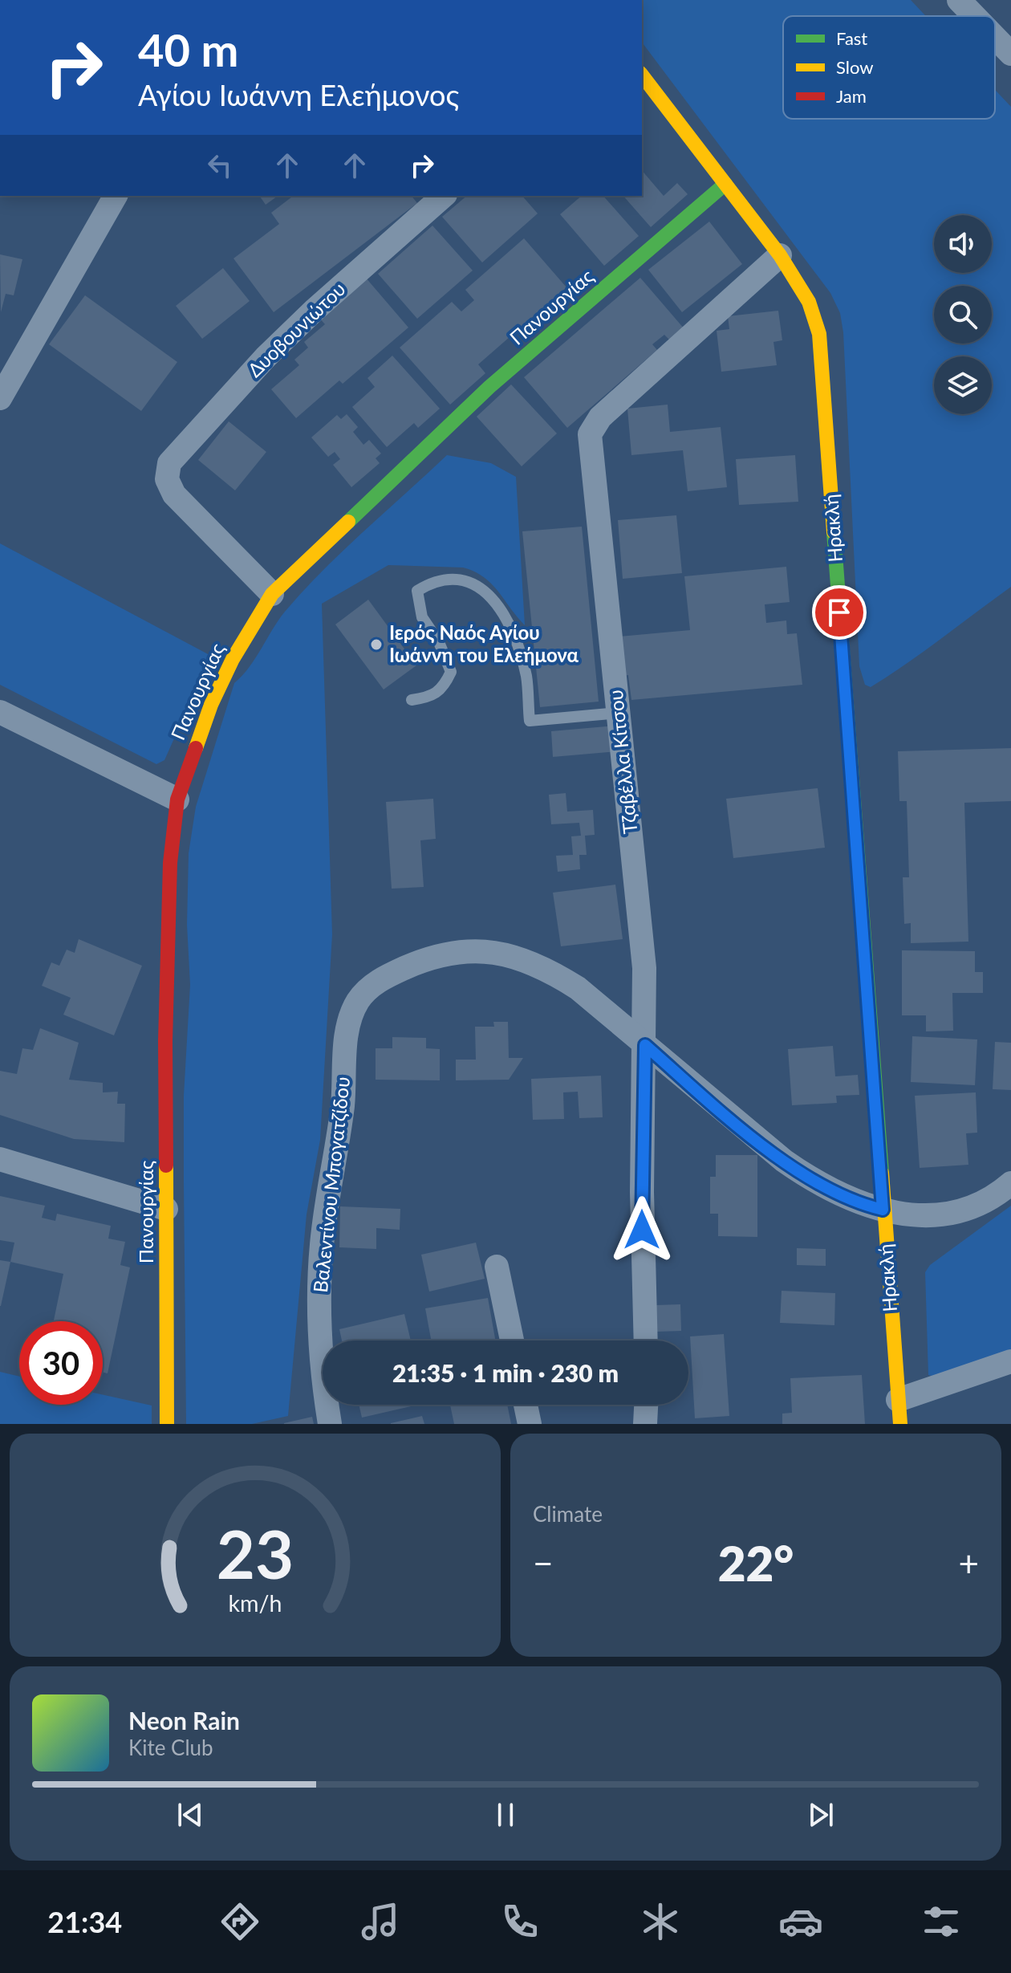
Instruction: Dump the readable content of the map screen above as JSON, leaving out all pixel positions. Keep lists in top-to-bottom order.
{
  "streets": {
    "street": [
      "Πανουργίας",
      "Δυοβουνιώτου",
      "Ηρακλή",
      "Τζαβέλλα Κίτσου",
      "Βαλεντίνου Μπογατζίδου"
    ]
  },
  "crossings": [
    ["Πανουργίας", "Δυοβουνιώτου"],
    ["Πανουργίας", "Ηρακλή"],
    ["Ηρακλή", "Τζαβέλλα Κίτσου"],
    ["Τζαβέλλα Κίτσου", "Βαλεντίνου Μπογατζίδου"]
  ],
  "places": ["Ιερός Ναός Αγίου Ιωάννη του Ελεήμονα"],
  "legend": ["Fast", "Slow", "Jam"],
  "page": {
    "turn": ["40 m", "Αγίου Ιωάννη Ελεήμονος"],
    "limit": "30",
    "trip": "21:35 · 1 min · 230 m",
    "tile": "Climate",
    "heat": ["−", "22°", "+"],
    "song": ["Neon Rain", "Kite Club"],
    "tabs": "21:34",
    "gauge": ["23", "km/h"]
  }
}
